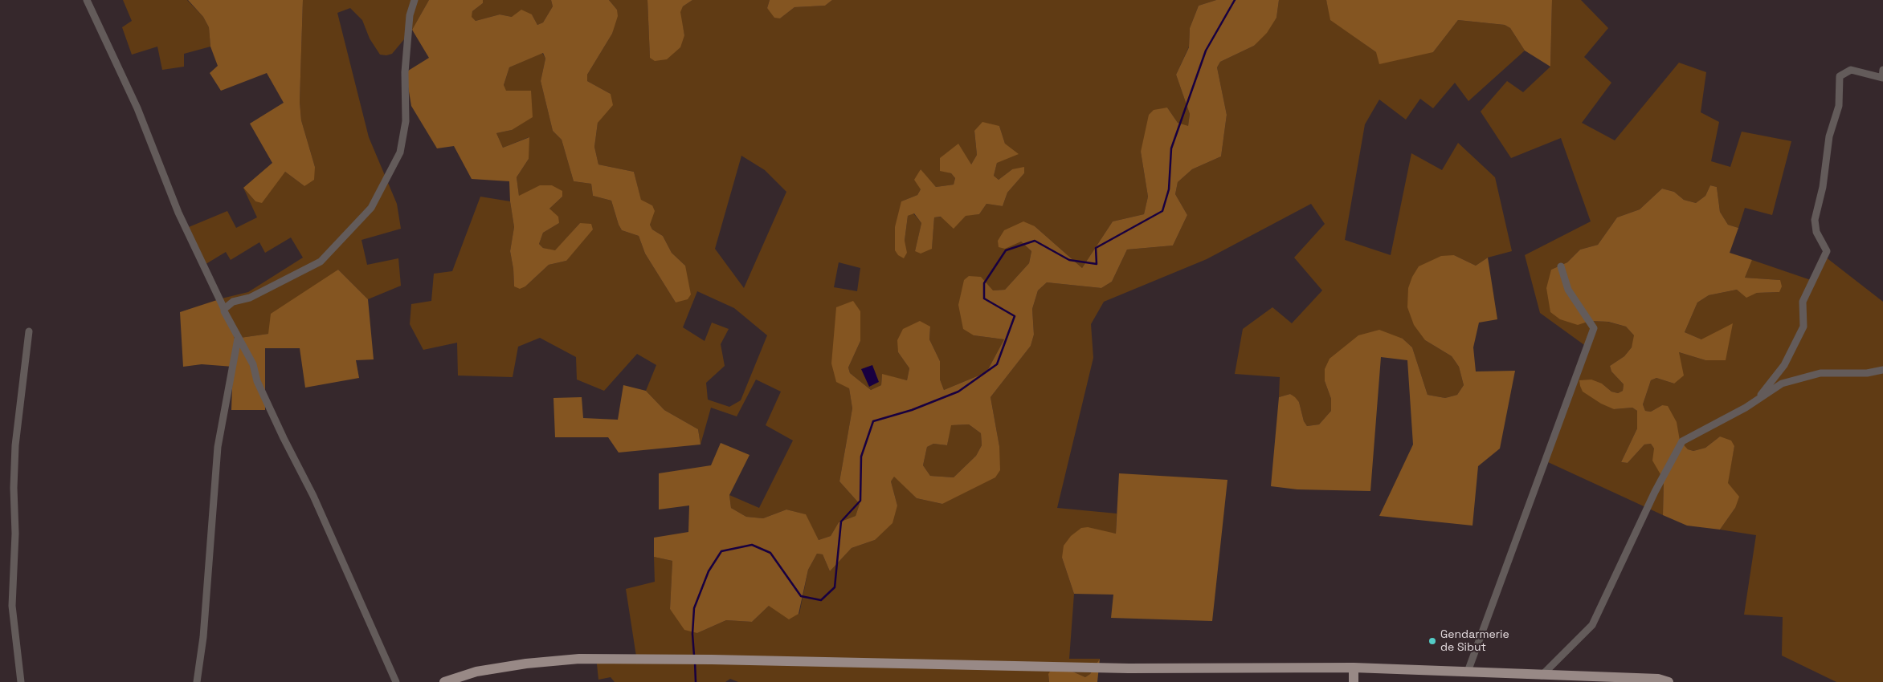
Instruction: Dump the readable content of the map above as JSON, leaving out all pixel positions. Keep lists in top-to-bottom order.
{
  "places": ["Gendarmerie de Sibut"]
}
